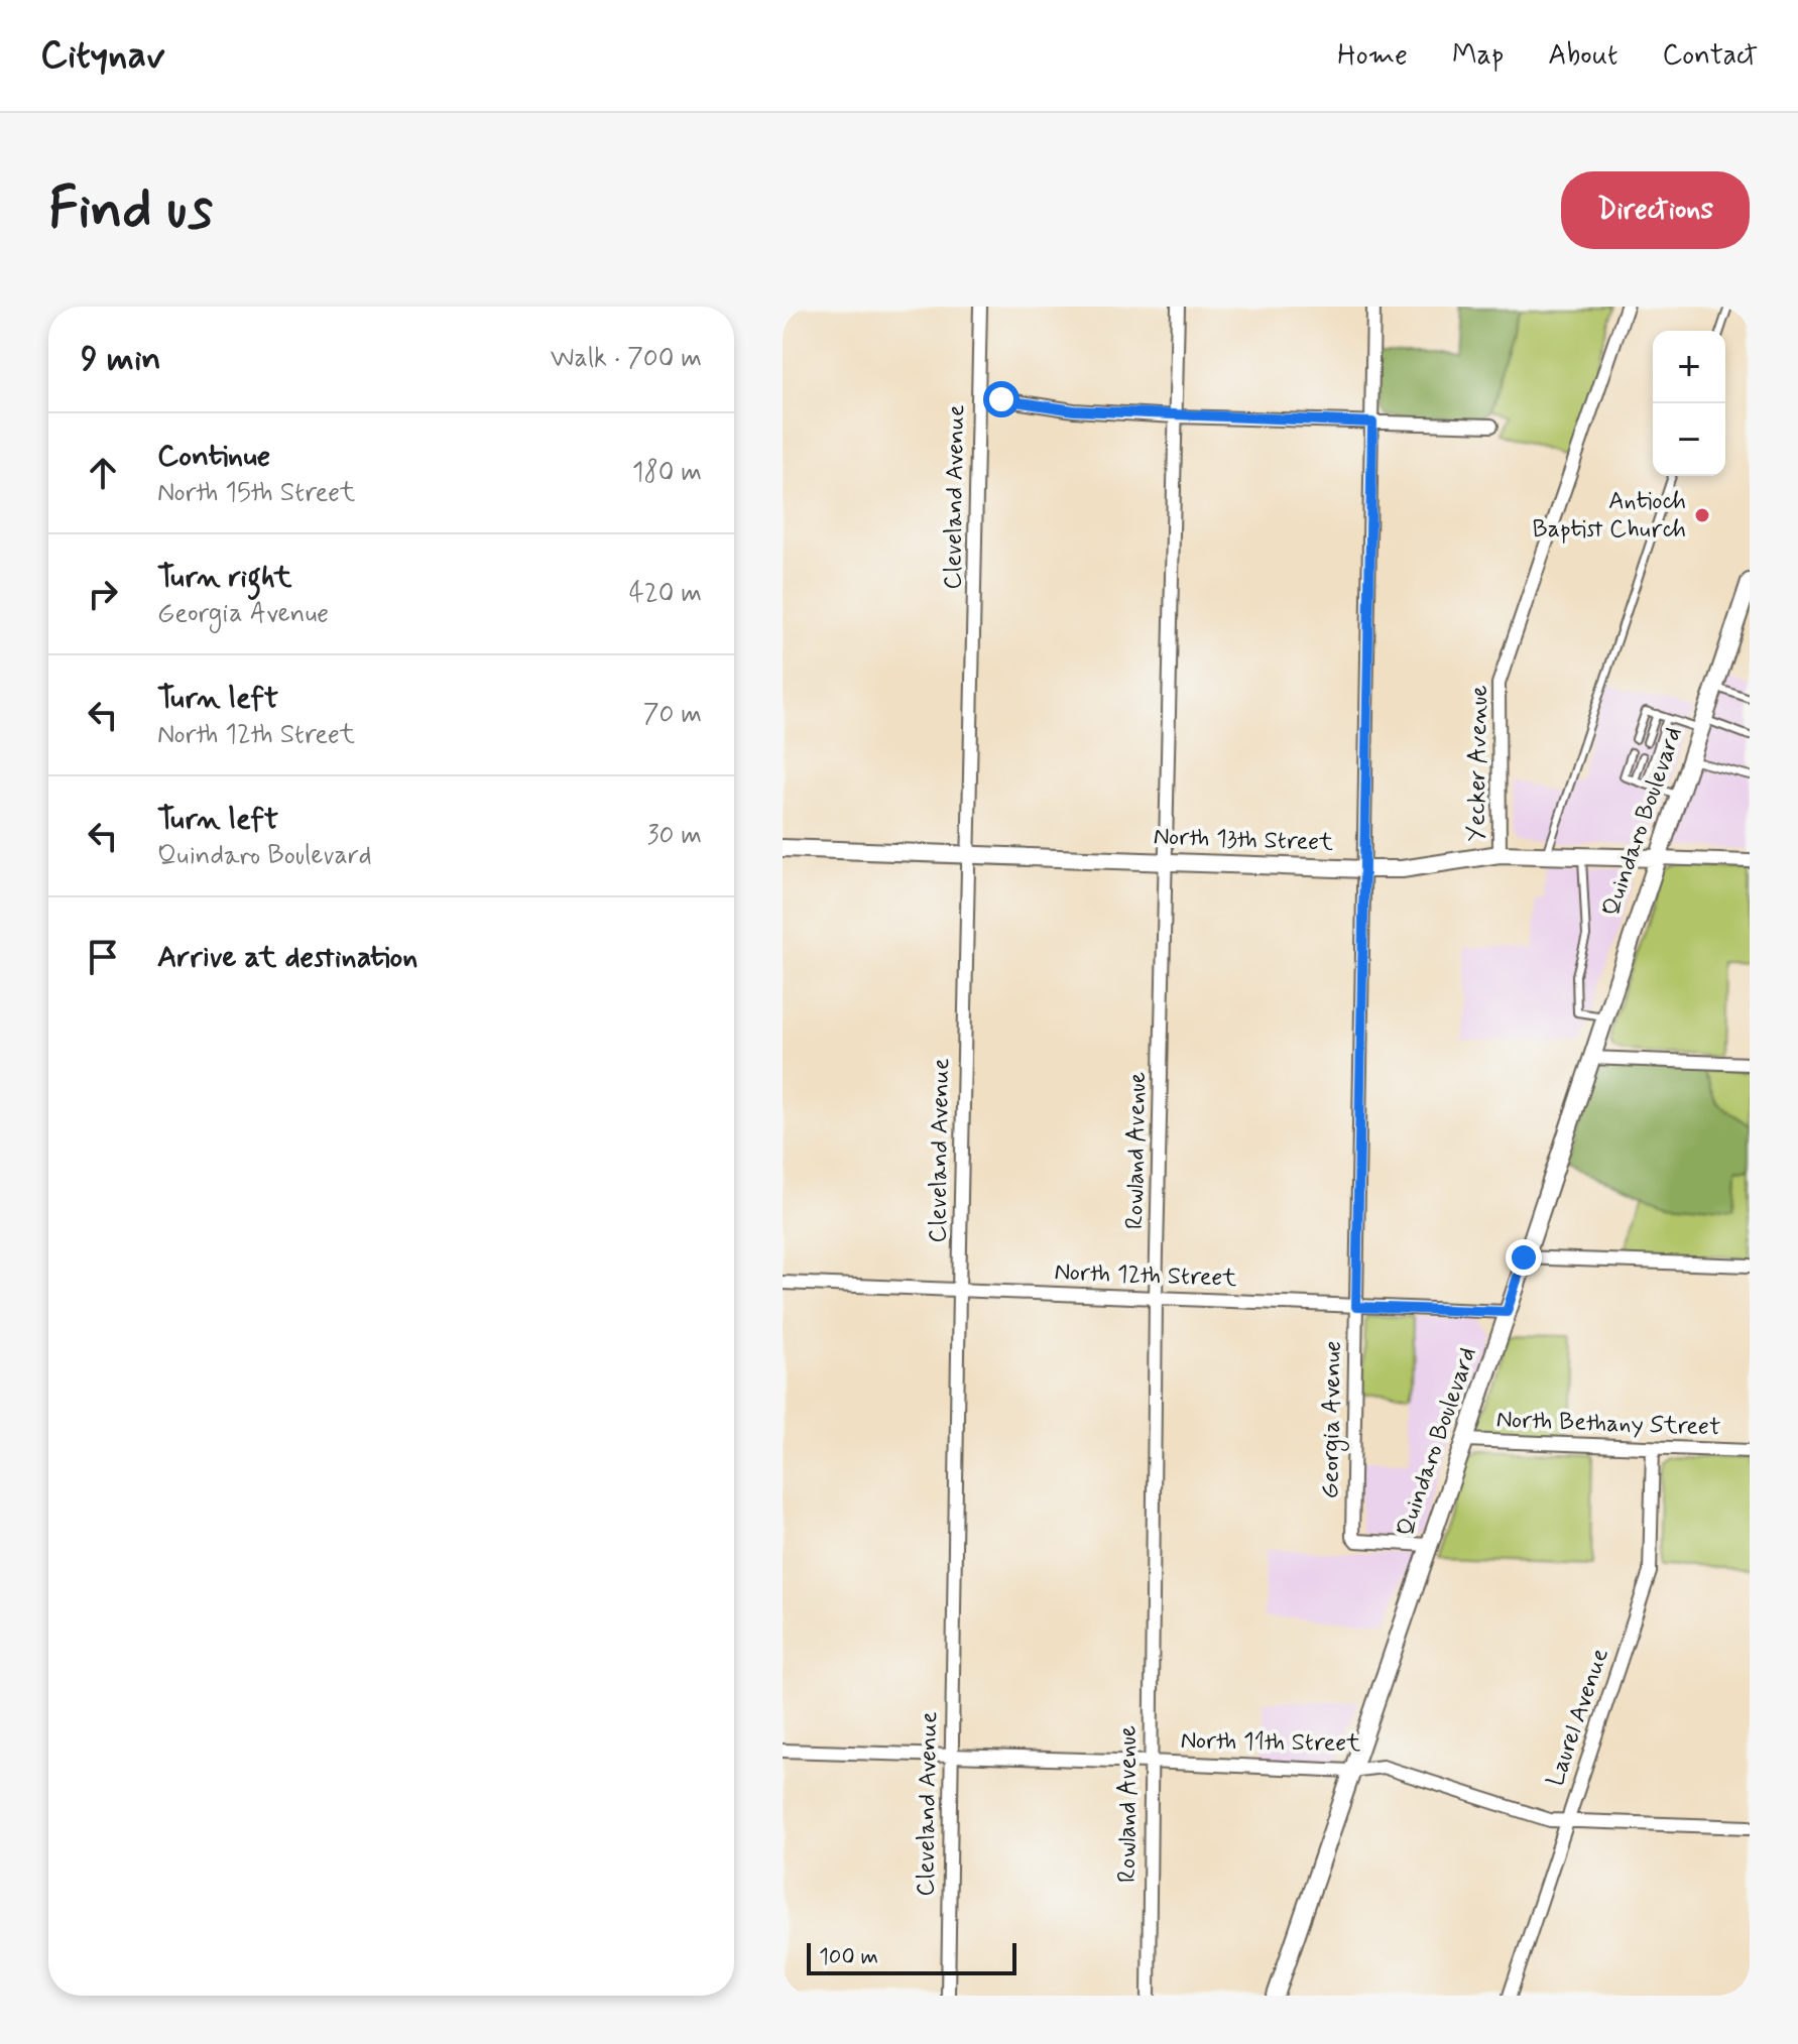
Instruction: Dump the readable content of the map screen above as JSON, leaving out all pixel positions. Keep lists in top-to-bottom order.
{
  "streets": {
    "main road": ["Quindaro Boulevard", "North 13th Street"],
    "street": [
      "Cleveland Avenue",
      "Yecker Avenue",
      "Rowland Avenue",
      "North 12th Street",
      "Georgia Avenue",
      "North Bethany Street",
      "Laurel Avenue",
      "North 11th Street"
    ]
  },
  "crossings": [
    ["Cleveland Avenue", "North 13th Street"],
    ["Cleveland Avenue", "North 12th Street"],
    ["Cleveland Avenue", "North 11th Street"],
    ["Yecker Avenue", "North 13th Street"],
    ["Quindaro Boulevard", "North 13th Street"],
    ["Quindaro Boulevard", "North 12th Street"],
    ["Quindaro Boulevard", "Georgia Avenue"],
    ["Quindaro Boulevard", "North Bethany Street"],
    ["Quindaro Boulevard", "North 11th Street"],
    ["North 13th Street", "Rowland Avenue"],
    ["North 13th Street", "Georgia Avenue"],
    ["Rowland Avenue", "North 12th Street"],
    ["Rowland Avenue", "North 11th Street"],
    ["North 12th Street", "Georgia Avenue"],
    ["North Bethany Street", "Laurel Avenue"],
    ["Laurel Avenue", "North 11th Street"]
  ],
  "places": ["Antioch Baptist Church"],
  "scale_bar": "100 m",
  "page": {
    "header": "Citynav",
    "nav": [
      "Home",
      "Map",
      "About",
      "Contact"
    ],
    "buttons": "Directions",
    "title": "Find us",
    "heading": ["9 min", "Walk · 700 m"],
    "map_buttons": ["+", "−"],
    "list": [
      ["Continue", "North 15th Street", "180 m"],
      ["Turn right", "Georgia Avenue", "420 m"],
      ["Turn left", "North 12th Street", "70 m"],
      ["Turn left", "Quindaro Boulevard", "30 m"],
      "Arrive at destination"
    ],
    "scale": "100 m"
  }
}
